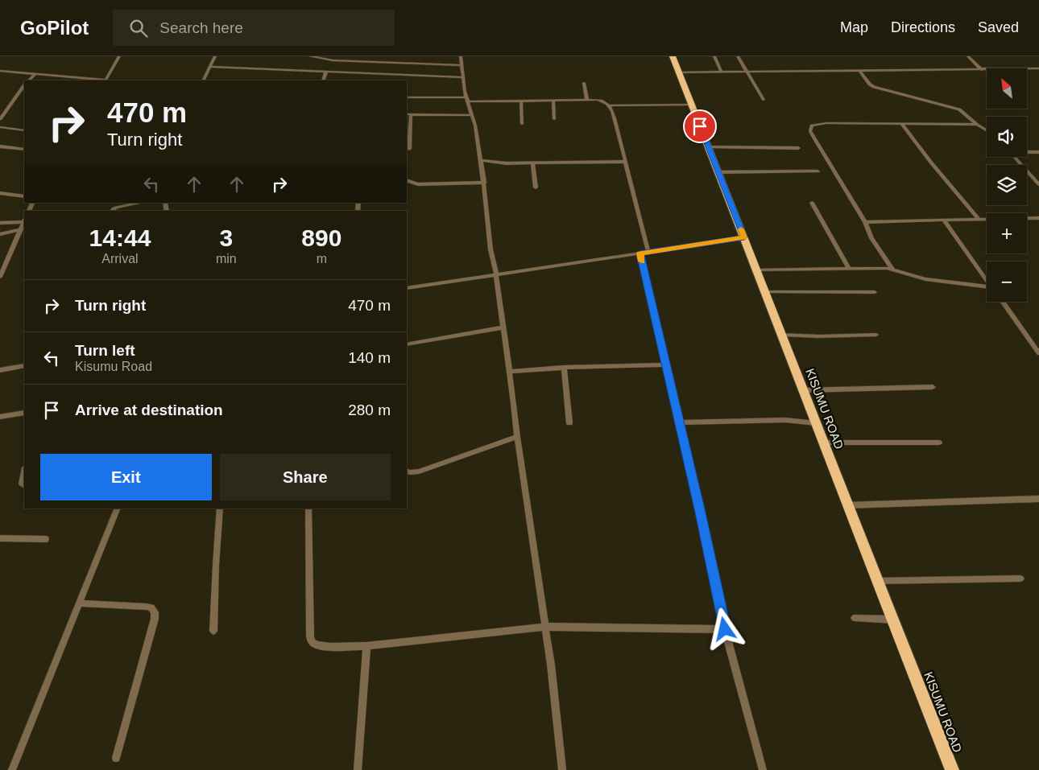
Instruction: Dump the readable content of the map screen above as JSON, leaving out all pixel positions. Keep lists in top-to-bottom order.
{
  "streets": {
    "highway": ["KISUMU ROAD"]
  },
  "north": "top left",
  "page": {
    "header": "GoPilot",
    "search": "Search here",
    "nav": ["Map", "Directions", "Saved"],
    "map_buttons": ["+", "−"],
    "turn": ["470 m", "Turn right"],
    "eta": [
      "14:44",
      "Arrival",
      "3",
      "min",
      "890",
      "m"
    ],
    "list": [
      {
        "name": "Turn right",
        "value": "470 m"
      },
      {
        "name": "Turn left",
        "note": "Kisumu Road",
        "value": "140 m"
      },
      {
        "name": "Arrive at destination",
        "value": "280 m"
      }
    ],
    "buttons": ["Exit", "Share"]
  }
}
